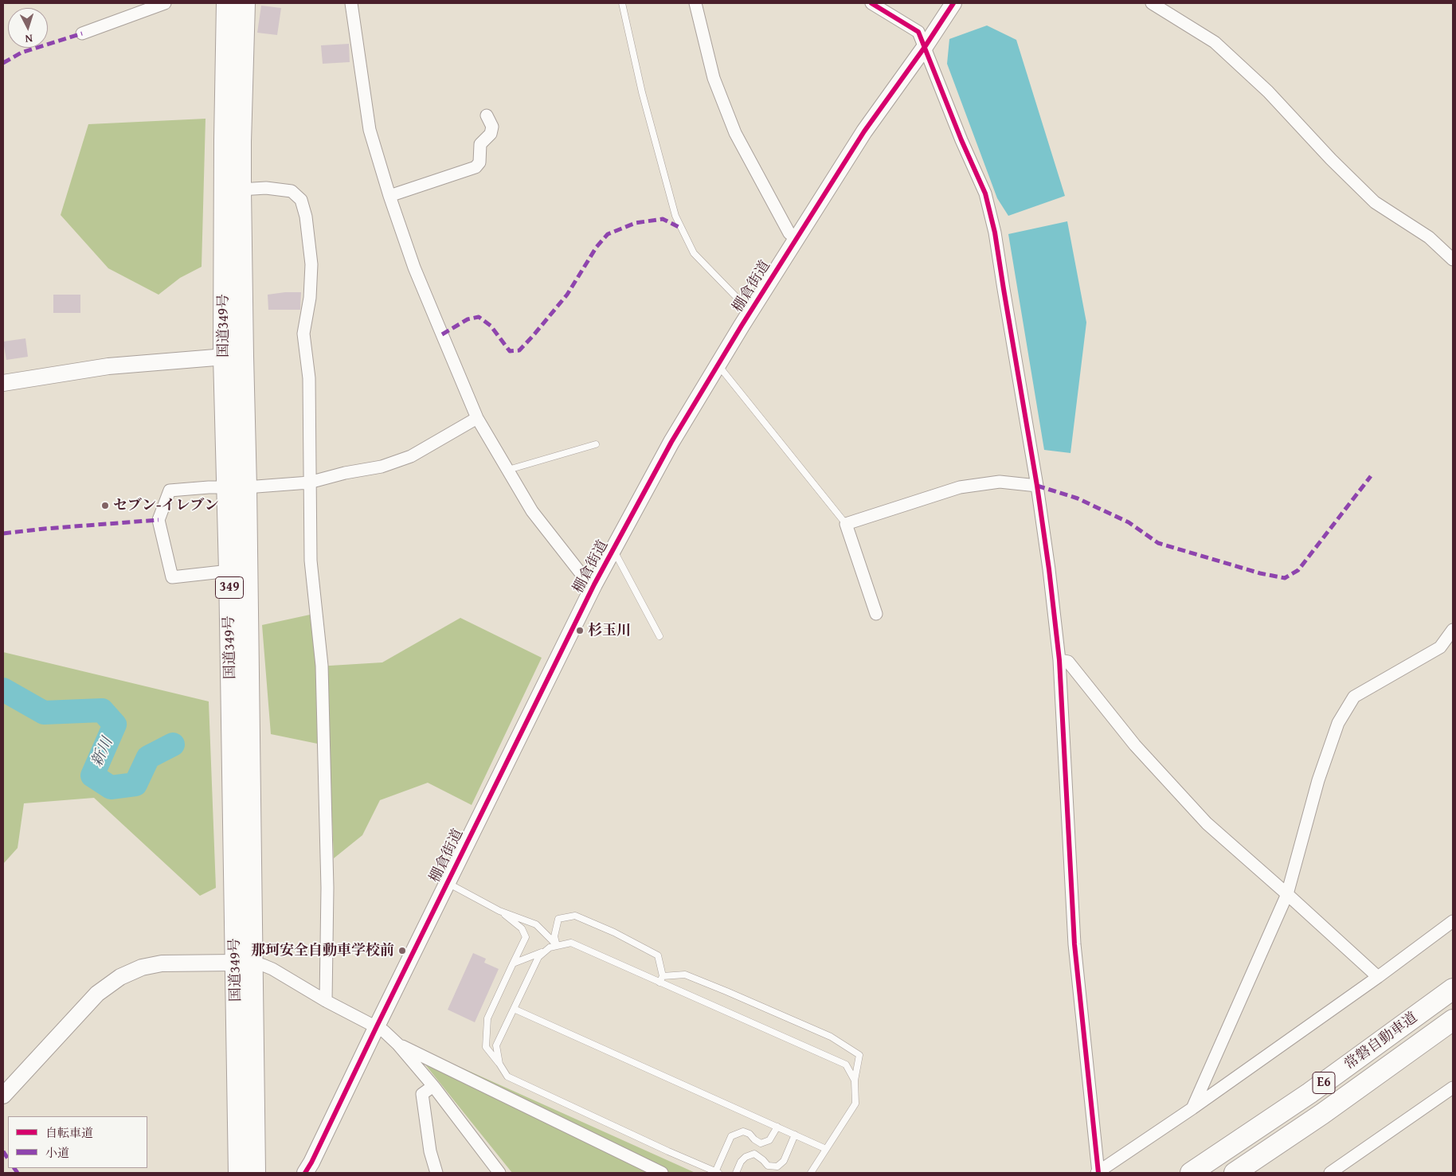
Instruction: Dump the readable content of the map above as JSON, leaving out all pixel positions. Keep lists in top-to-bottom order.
{
  "streets": {
    "highway": [
      "国道349号",
      "349",
      "常磐自動車道",
      "E6"
    ],
    "street": ["棚倉街道"]
  },
  "water": ["新川"],
  "places": ["セブン-イレブン", "杉玉川", "那珂安全自動車学校前"],
  "legend": ["自転車道", "小道"],
  "north": "bottom"
}
